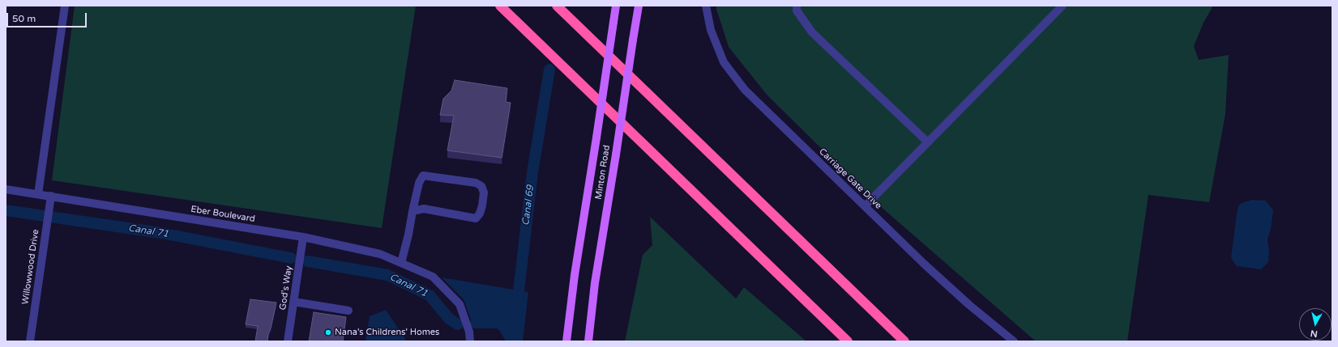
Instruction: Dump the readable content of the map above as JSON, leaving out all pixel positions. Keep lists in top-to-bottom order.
{
  "streets": {
    "main road": ["Minton Road"],
    "street": [
      "Carriage Gate Drive",
      "Eber Boulevard",
      "Willowwood Drive",
      "God's Way"
    ]
  },
  "crossings": [
    ["Eber Boulevard", "Willowwood Drive"],
    ["Eber Boulevard", "God's Way"]
  ],
  "water": ["Canal 69", "Canal 71"],
  "places": ["Nana's Childrens' Homes"],
  "scale_bar": "50 m",
  "north": "bottom"
}
